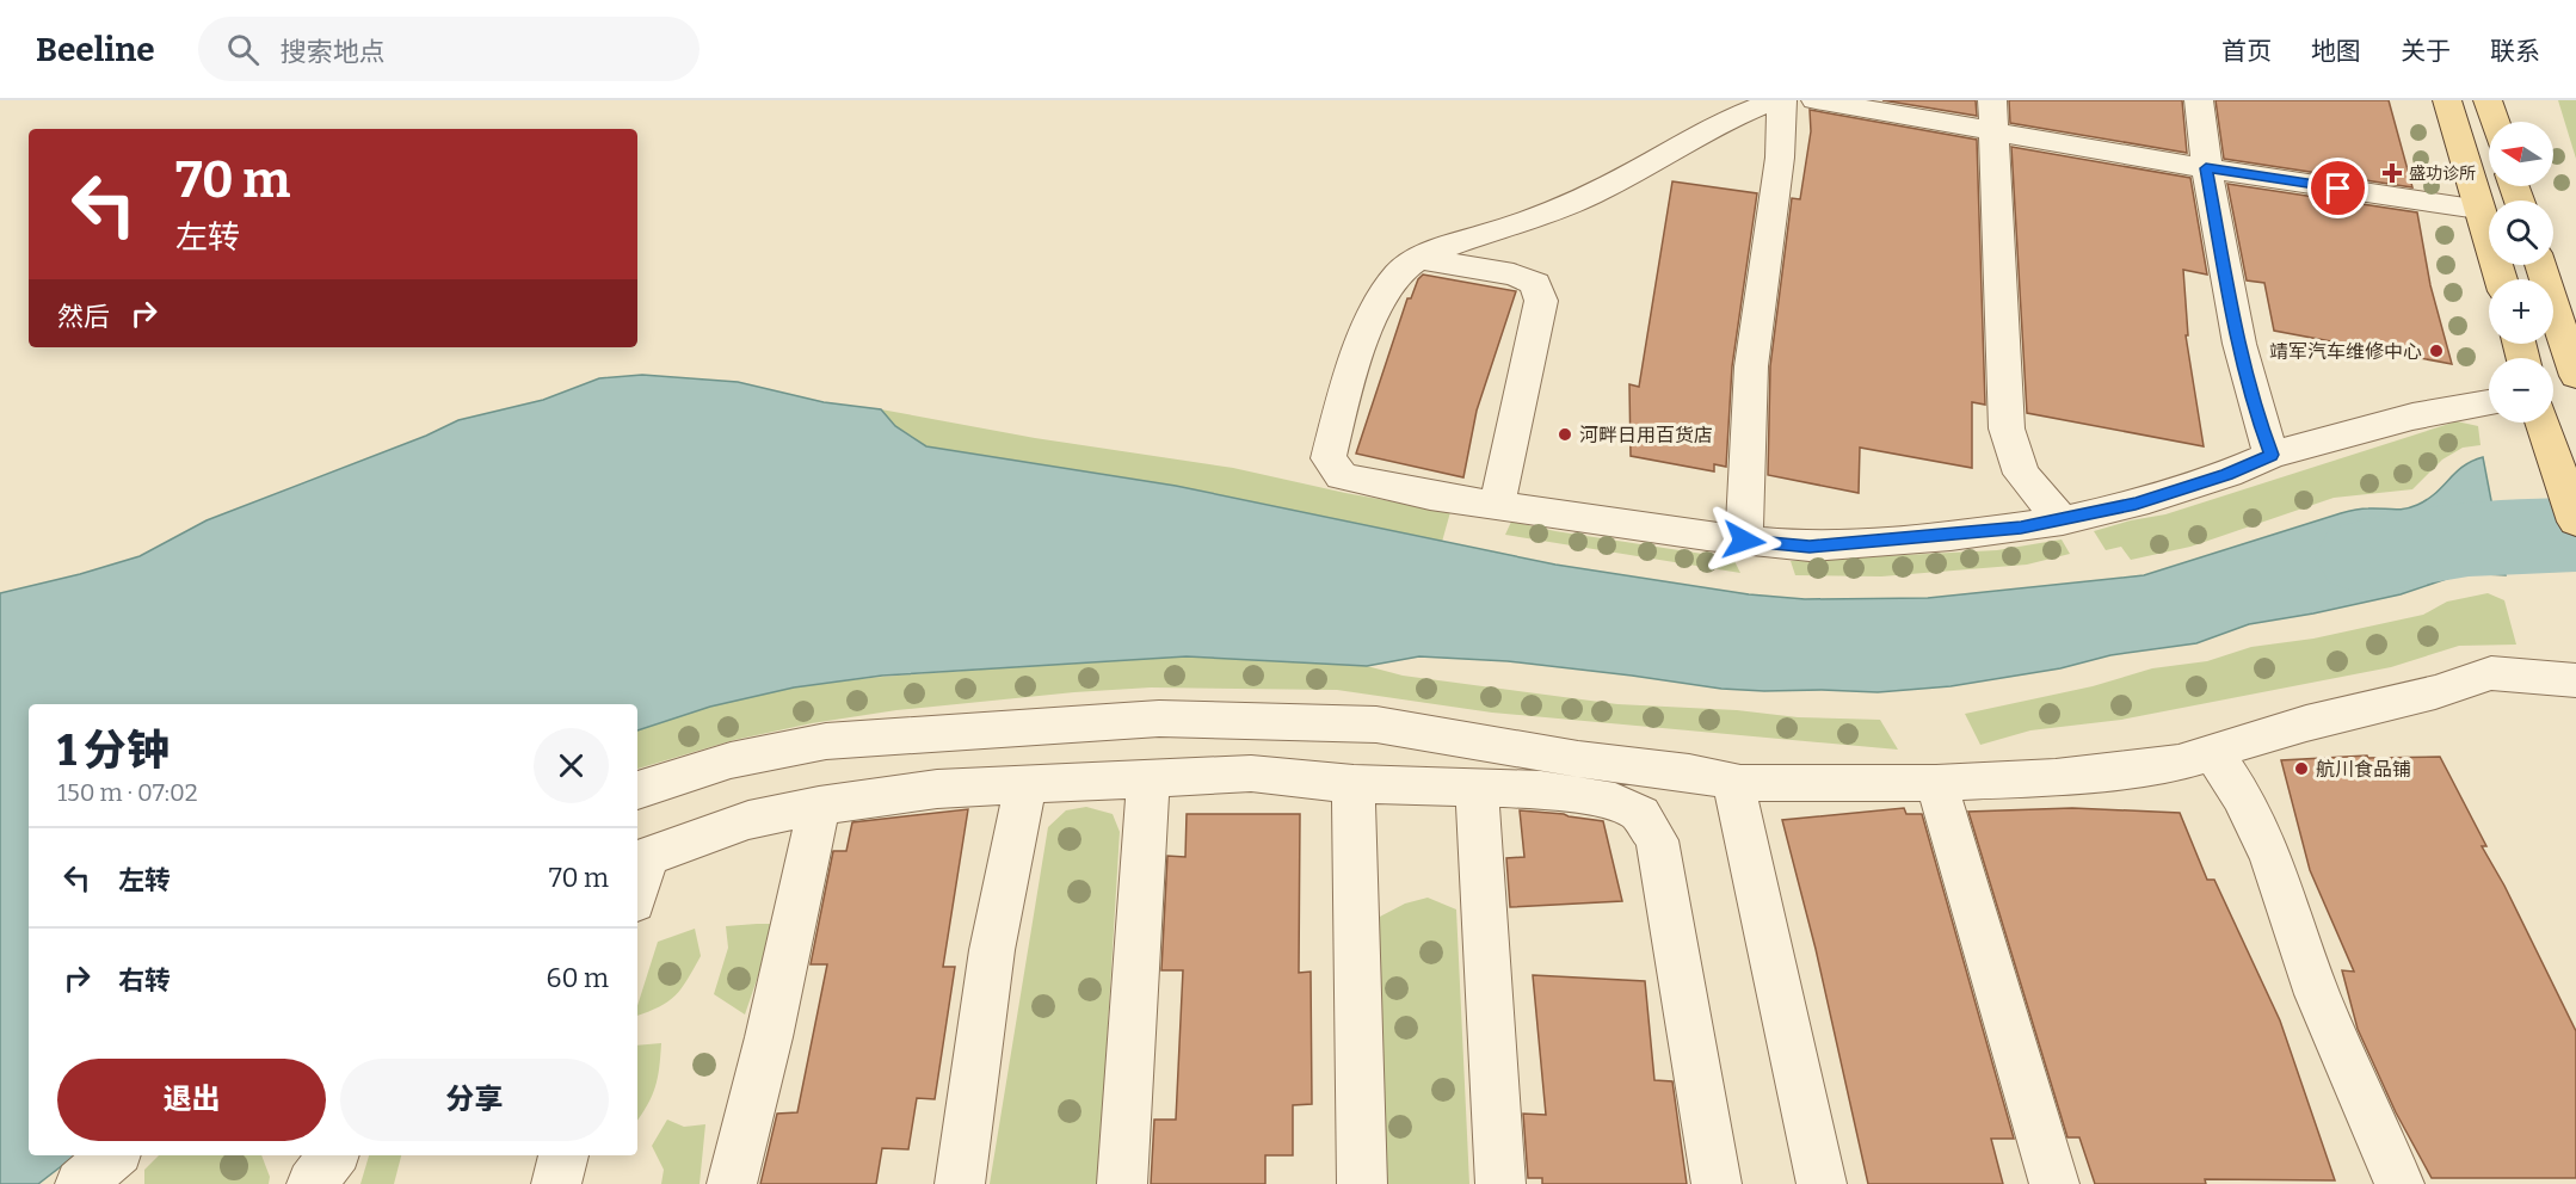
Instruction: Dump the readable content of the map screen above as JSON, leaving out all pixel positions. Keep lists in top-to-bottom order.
{
  "places": {
    "health": ["盛功诊所"],
    "other": ["靖军汽车维修中心", "河畔日用百货店", "航川食品铺"]
  },
  "north": "left",
  "page": {
    "header": "Beeline",
    "search": "搜索地点",
    "nav": [
      "首页",
      "地图",
      "关于",
      "联系"
    ],
    "map_buttons": ["+", "−"],
    "turn": ["70 m", "左转"],
    "then": "然后",
    "heading": ["1 分钟", "150 m · 07:02"],
    "list": [
      {
        "name": "左转",
        "value": "70 m"
      },
      {
        "name": "右转",
        "value": "60 m"
      }
    ],
    "buttons": ["退出", "分享"]
  }
}
